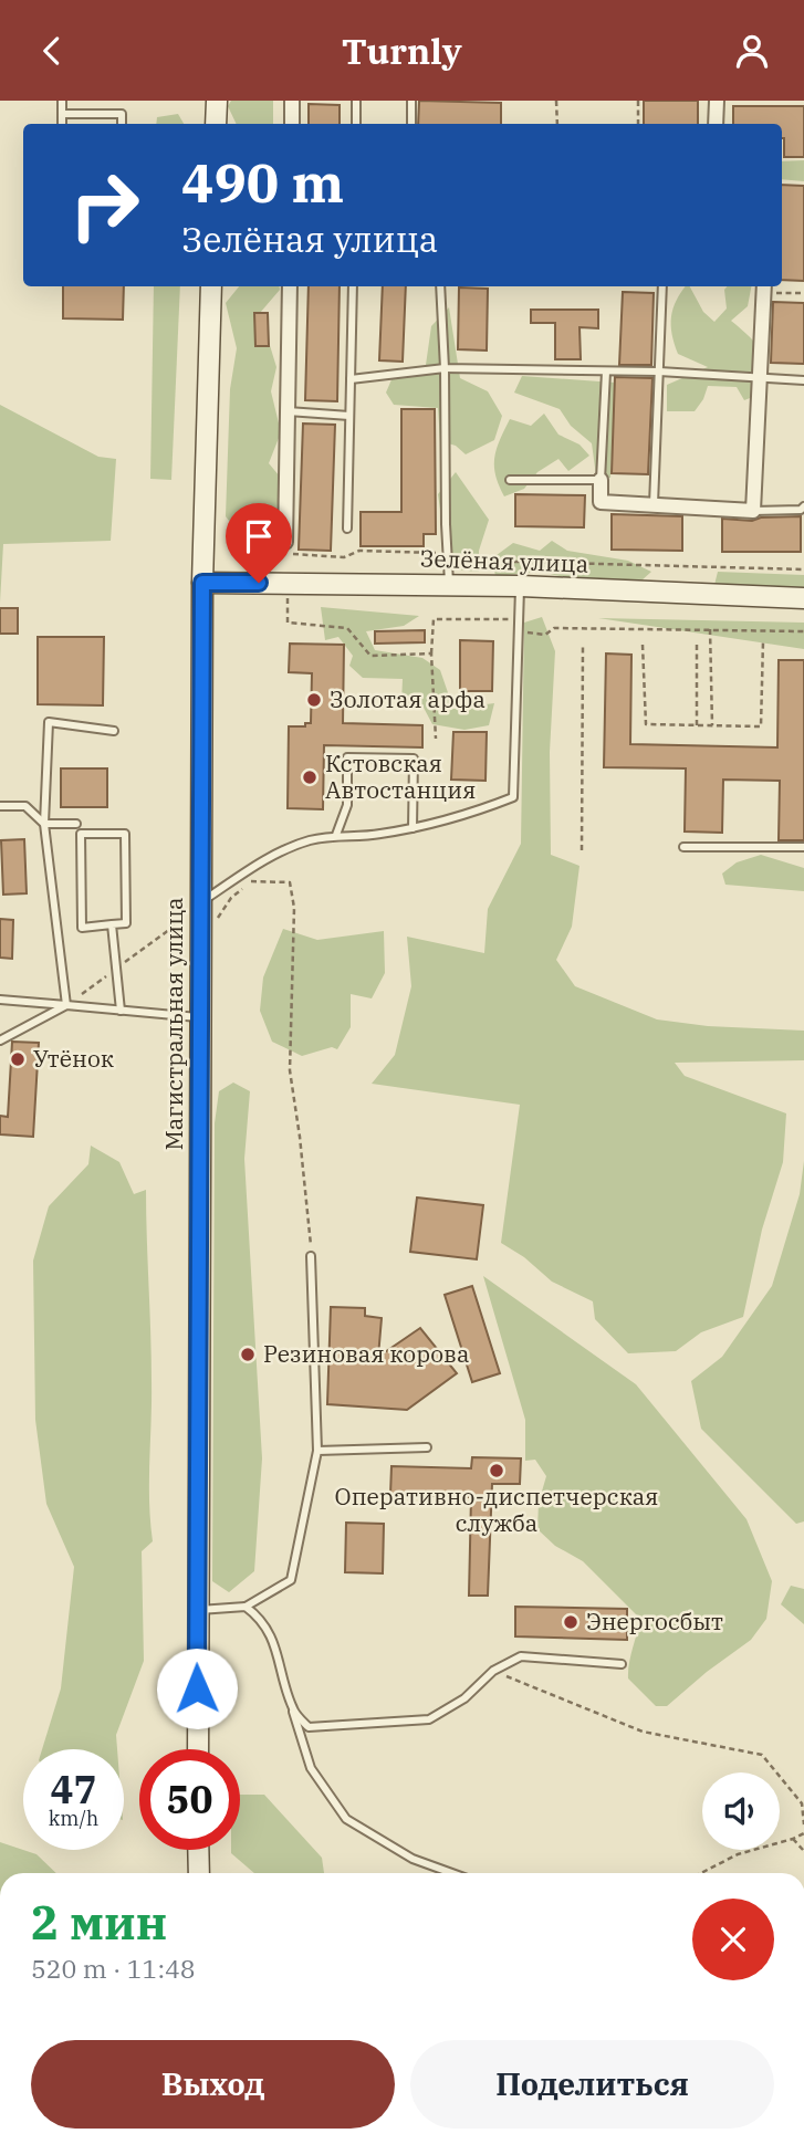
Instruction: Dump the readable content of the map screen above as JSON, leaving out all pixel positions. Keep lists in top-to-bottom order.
{
  "streets": {
    "main road": ["Зелёная улица", "Магистральная улица"]
  },
  "crossings": [
    ["Зелёная улица", "Магистральная улица"]
  ],
  "places": [
    "Золотая арфа",
    "Кстовская Автостанция",
    "Утёнок",
    "Резиновая корова",
    "Оперативно-диспетчерская служба",
    "Энергосбыт"
  ],
  "page": {
    "header": "Turnly",
    "turn": ["490 m", "Зелёная улица"],
    "speed": "47 km/h",
    "limit": "50",
    "heading": ["2 мин", "520 m · 11:48"],
    "buttons": ["Выход", "Поделиться"]
  }
}
